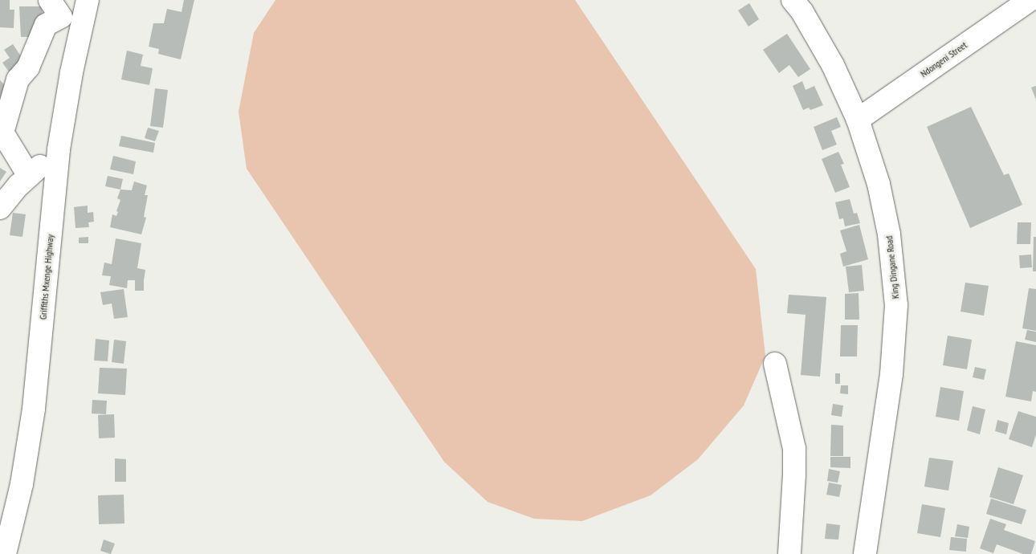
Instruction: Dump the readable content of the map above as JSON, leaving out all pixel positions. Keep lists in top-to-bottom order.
{
  "streets": {
    "street": ["Ndongeni Street", "King Dingane Road", "Griffiths Mxenge Highway"]
  },
  "crossings": [
    ["Ndongeni Street", "King Dingane Road"]
  ]
}
